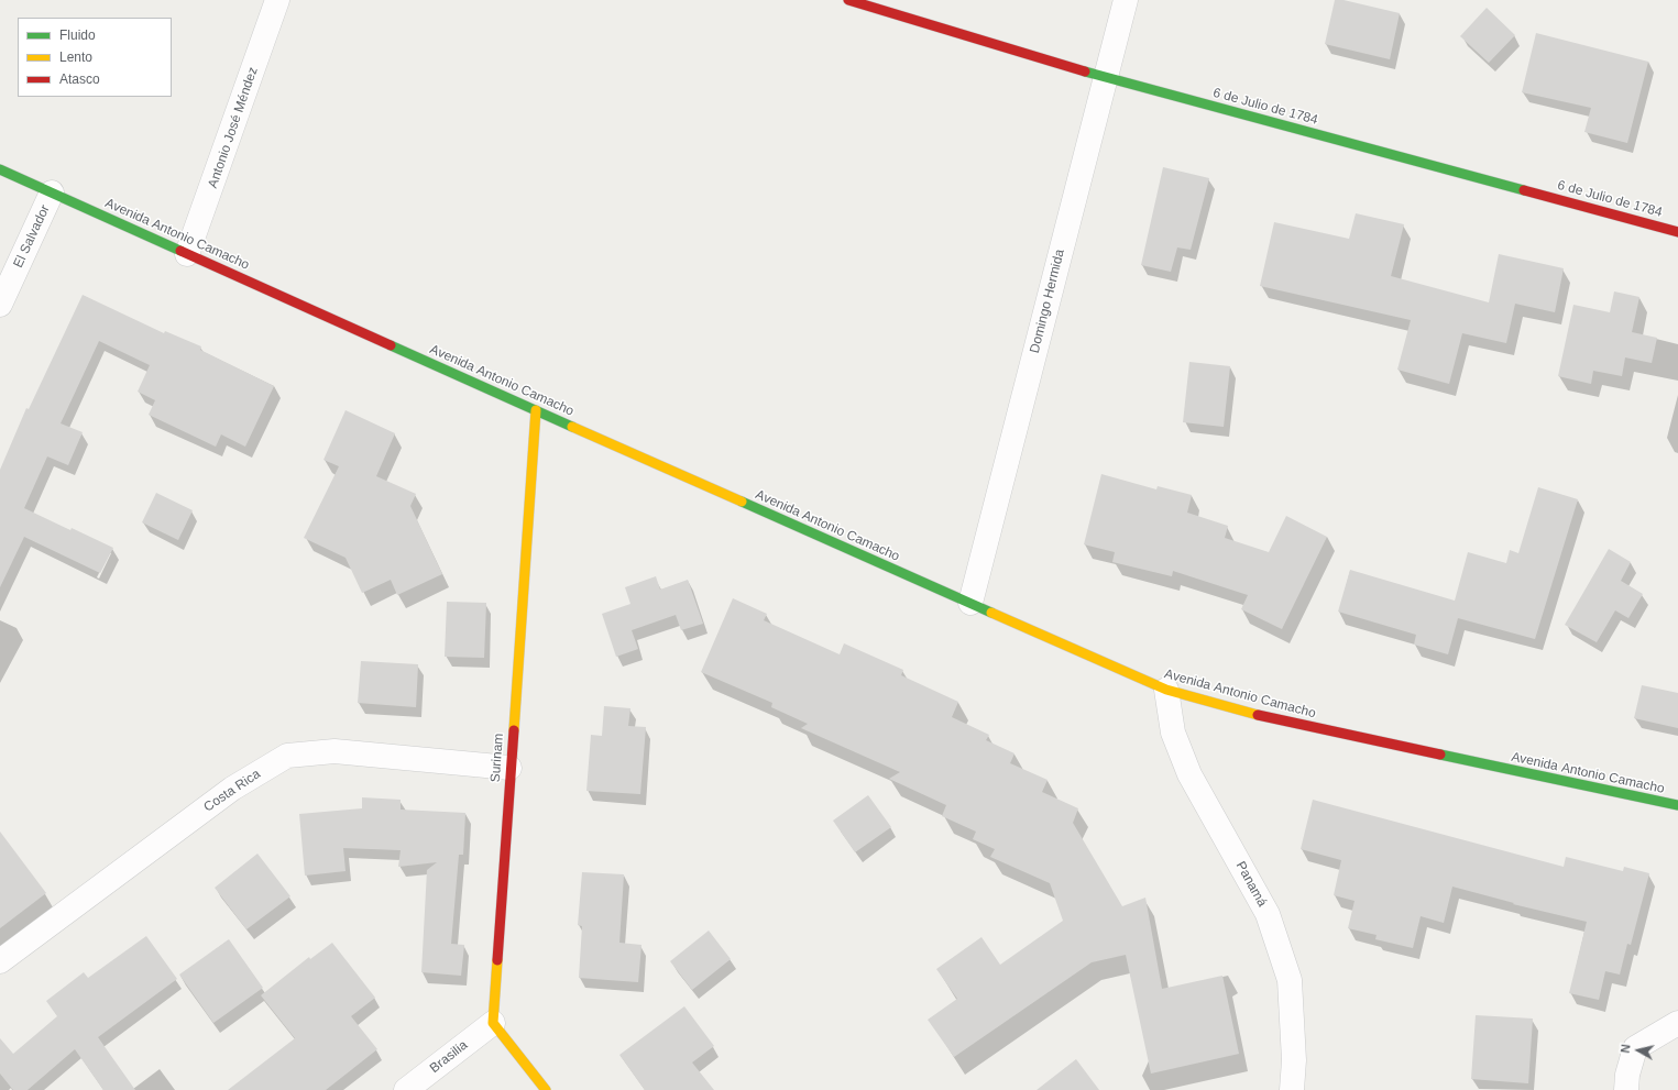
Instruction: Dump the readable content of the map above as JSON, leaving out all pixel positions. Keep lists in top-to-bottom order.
{
  "streets": {
    "street": [
      "6 de Julio de 1784",
      "Antonio José Méndez",
      "Avenida Antonio Camacho",
      "El Salvador",
      "Domingo Hermida",
      "Surinam",
      "Costa Rica",
      "Panamá",
      "Brasilia"
    ]
  },
  "crossings": [
    ["6 de Julio de 1784", "Domingo Hermida"],
    ["Antonio José Méndez", "Avenida Antonio Camacho"],
    ["Avenida Antonio Camacho", "El Salvador"],
    ["Avenida Antonio Camacho", "Domingo Hermida"],
    ["Avenida Antonio Camacho", "Surinam"],
    ["Avenida Antonio Camacho", "Panamá"],
    ["Surinam", "Costa Rica"],
    ["Surinam", "Brasilia"]
  ],
  "legend": ["Fluido", "Lento", "Atasco"],
  "north": "left"
}
